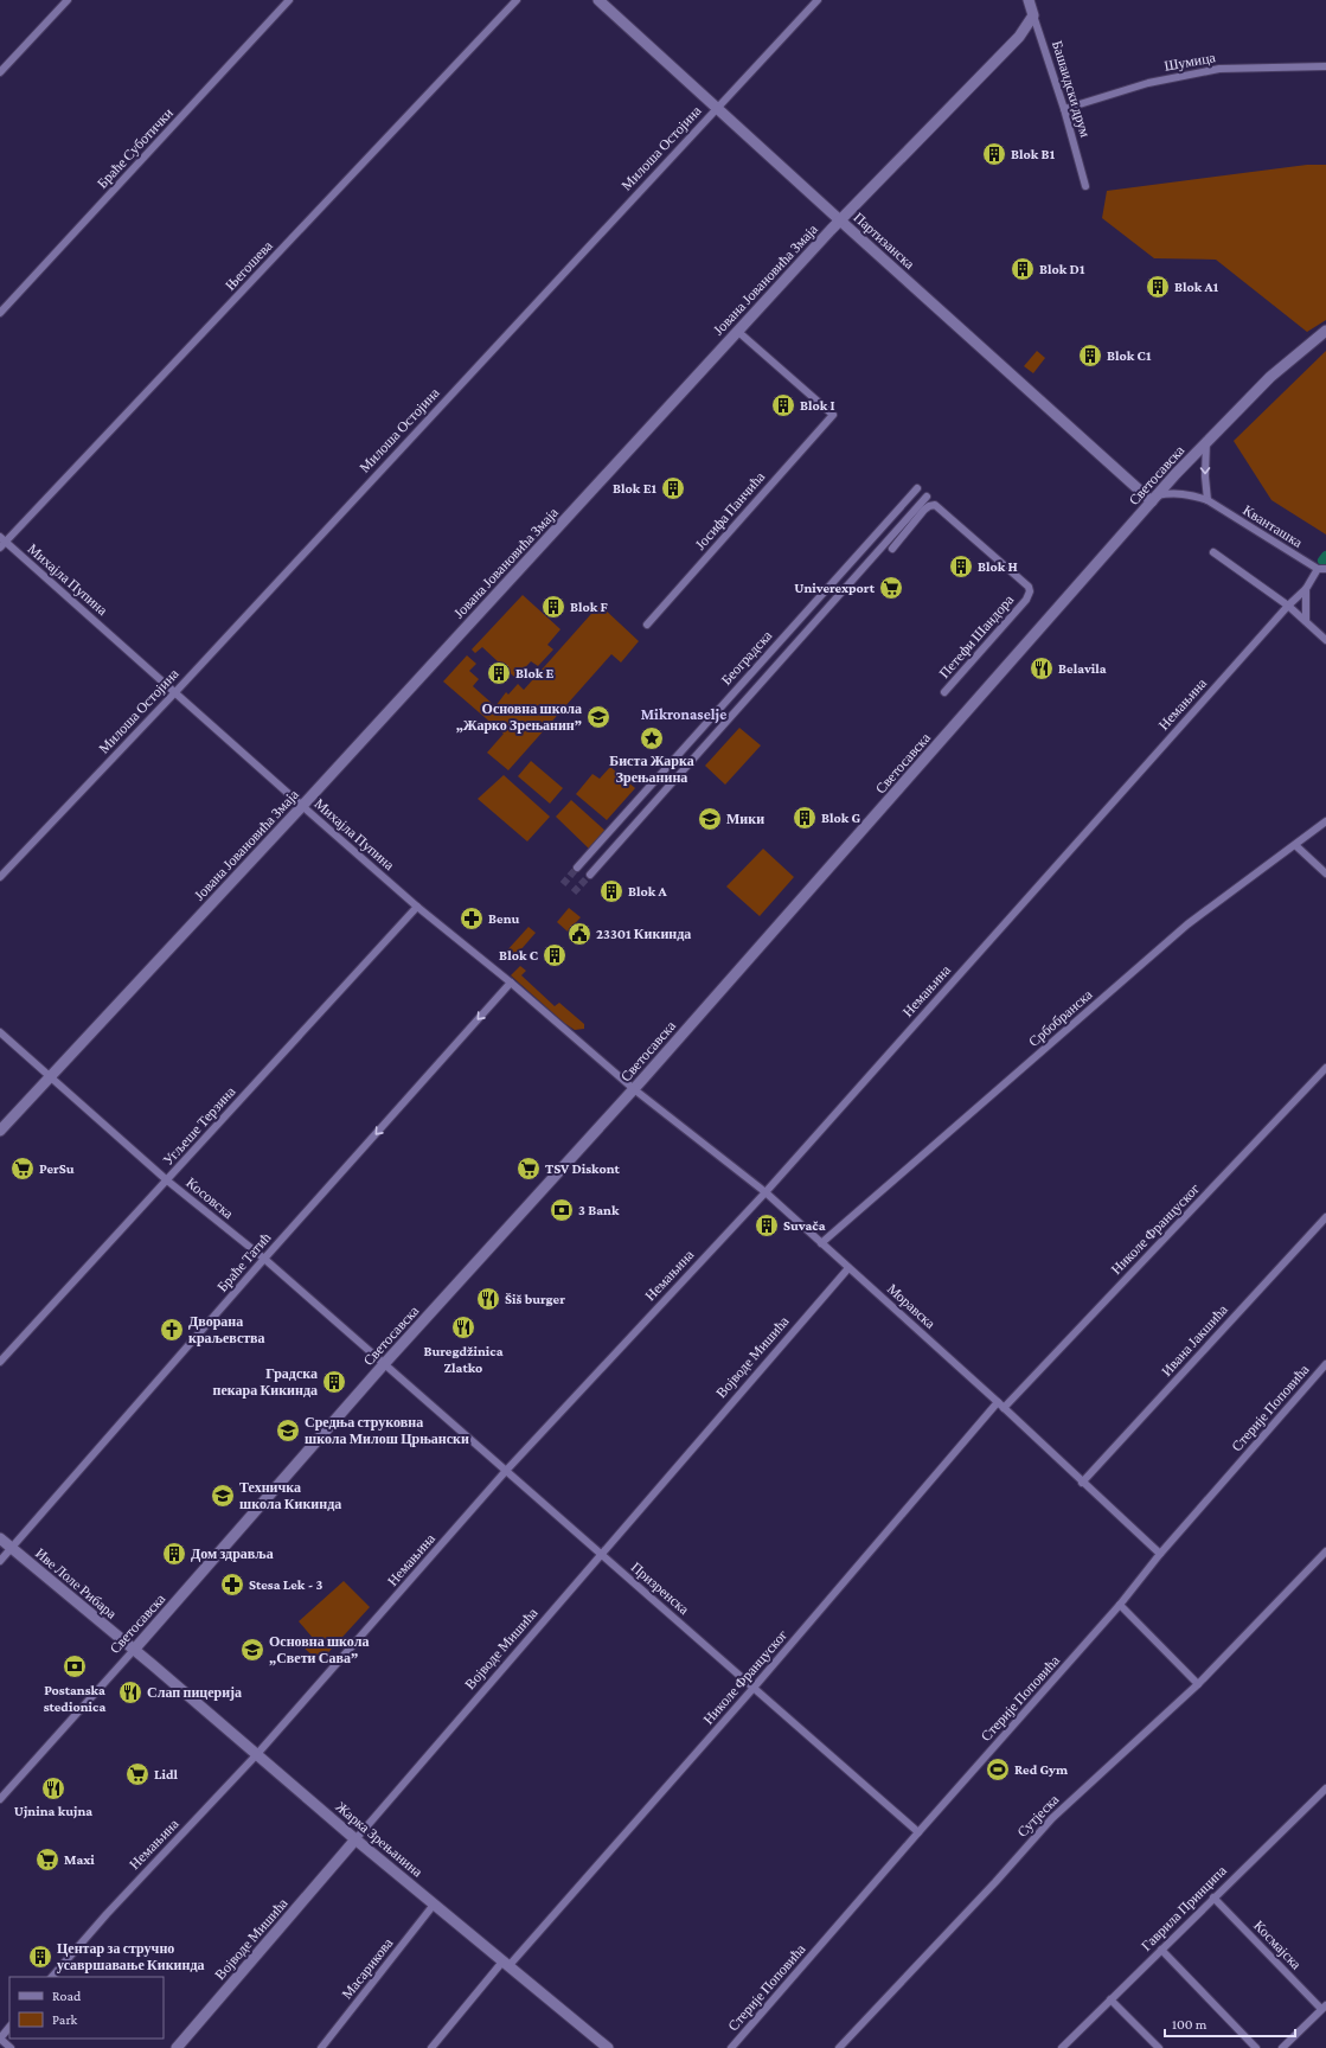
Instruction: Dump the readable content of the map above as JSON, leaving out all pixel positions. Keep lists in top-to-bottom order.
{
  "streets": {
    "street": [
      "Шумица",
      "Башаидски друм",
      "Браће Суботички",
      "Милоша Остојина",
      "Партизанска",
      "Његошева",
      "Јована Јовановића Змаја",
      "Светосавска",
      "Јосифа Панчића",
      "Кванташка",
      "Михајла Пупина",
      "Петефи Шандора",
      "Београдска",
      "Немањина",
      "Србобранска",
      "Угљеше Терзина",
      "Косовска",
      "Николе Француског",
      "Браће Татић",
      "Моравска",
      "Ивана Јакшића",
      "Војводе Мишића",
      "Стерије Поповића",
      "Иве Лоле Рибара",
      "Призренска",
      "Сутјеска",
      "Жарка Зрењанина",
      "Гаврила Принципа",
      "Космајска",
      "Масарикова"
    ]
  },
  "crossings": [
    ["Шумица", "Башаидски друм"],
    ["Башаидски друм", "Јована Јовановића Змаја"],
    ["Милоша Остојина", "Партизанска"],
    ["Милоша Остојина", "Михајла Пупина"],
    ["Партизанска", "Јована Јовановића Змаја"],
    ["Партизанска", "Светосавска"],
    ["Партизанска", "Кванташка"],
    ["Његошева", "Михајла Пупина"],
    ["Јована Јовановића Змаја", "Јосифа Панчића"],
    ["Јована Јовановића Змаја", "Михајла Пупина"],
    ["Јована Јовановића Змаја", "Косовска"],
    ["Светосавска", "Кванташка"],
    ["Светосавска", "Михајла Пупина"],
    ["Светосавска", "Косовска"],
    ["Светосавска", "Моравска"],
    ["Светосавска", "Иве Лоле Рибара"],
    ["Светосавска", "Призренска"],
    ["Светосавска", "Жарка Зрењанина"],
    ["Кванташка", "Немањина"],
    ["Михајла Пупина", "Угљеше Терзина"],
    ["Михајла Пупина", "Браће Татић"],
    ["Михајла Пупина", "Моравска"],
    ["Немањина", "Моравска"],
    ["Немањина", "Призренска"],
    ["Немањина", "Жарка Зрењанина"],
    ["Србобранска", "Моравска"],
    ["Угљеше Терзина", "Косовска"],
    ["Косовска", "Браће Татић"],
    ["Косовска", "Призренска"],
    ["Николе Француског", "Моравска"],
    ["Николе Француског", "Призренска"],
    ["Николе Француског", "Жарка Зрењанина"],
    ["Браће Татић", "Иве Лоле Рибара"],
    ["Моравска", "Ивана Јакшића"],
    ["Моравска", "Војводе Мишића"],
    ["Моравска", "Стерије Поповића"],
    ["Војводе Мишића", "Призренска"],
    ["Војводе Мишића", "Жарка Зрењанина"],
    ["Стерије Поповића", "Призренска"],
    ["Иве Лоле Рибара", "Жарка Зрењанина"],
    ["Жарка Зрењанина", "Масарикова"],
    ["Гаврила Принципа", "Космајска"]
  ],
  "one_way": ["Браће Татић"],
  "districts": ["Mikronaselje"],
  "places": {
    "building": [
      "Blok B1",
      "Blok D1",
      "Blok A1",
      "Blok C1",
      "Blok I",
      "Blok E1",
      "Blok H",
      "Blok F",
      "Blok E",
      "Blok G",
      "Blok A",
      "Blok C",
      "Suvača",
      "Градска пекара Кикинда",
      "Дом здравља",
      "Центар за стручно усавршавање Кикинда"
    ],
    "supermarket": [
      "Univerexport",
      "PerSu",
      "TSV Diskont",
      "Lidl",
      "Maxi"
    ],
    "restaurant": [
      "Belavila",
      "Šiš burger",
      "Buregdžinica Zlatko",
      "Слап пицерија",
      "Ujnina kujna"
    ],
    "school or university": [
      "Основна школа „Жарко Зрењанин”",
      "Мики",
      "Средња струковна школа Милош Црњански",
      "Техничка школа Кикинда",
      "Основна школа „Свети Сава”"
    ],
    "place": ["Биста Жарка Зрењанина"],
    "pharmacy": ["Benu", "Stesa Lek - 3"],
    "public building": ["23301 Кикинда"],
    "bank": ["3 Bank", "Postanska stedionica"],
    "church": ["Дворана краљевства"],
    "sports": ["Red Gym"]
  },
  "legend": ["Road", "Park"],
  "scale_bar": "100 m"
}
